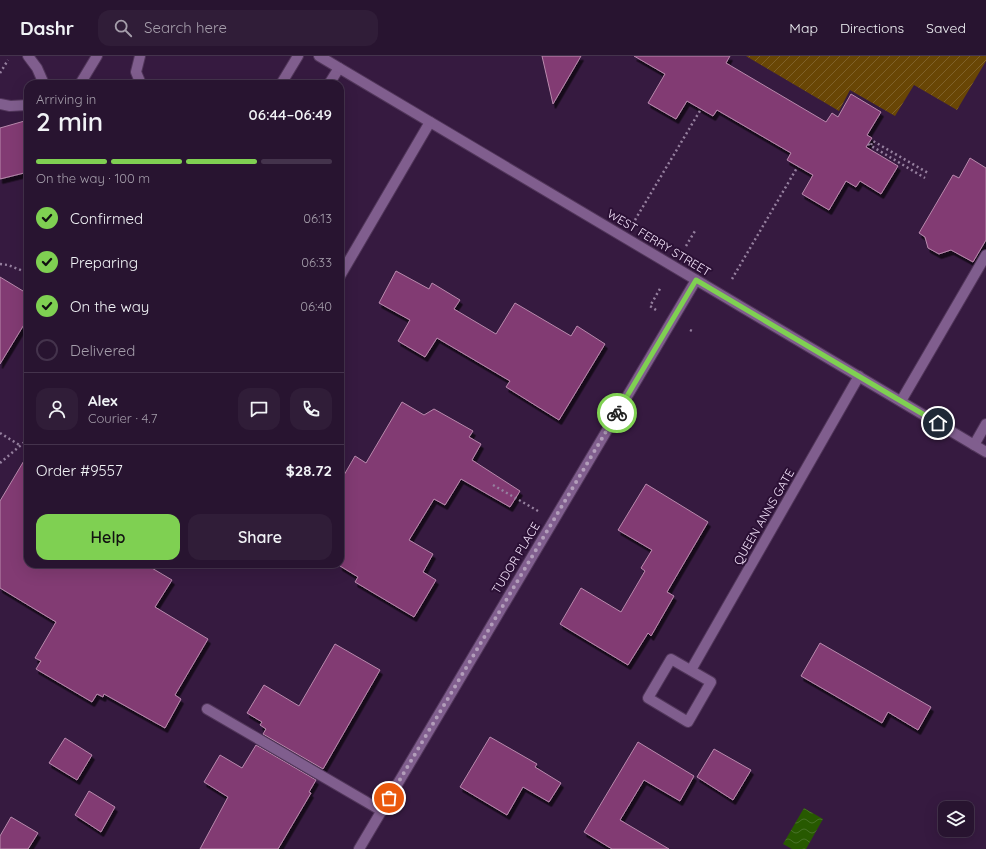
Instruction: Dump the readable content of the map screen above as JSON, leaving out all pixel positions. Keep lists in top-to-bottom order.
{
  "streets": {
    "street": ["WEST FERRY STREET", "QUEEN ANNS GATE", "TUDOR PLACE"]
  },
  "crossings": [
    ["WEST FERRY STREET", "QUEEN ANNS GATE"],
    ["WEST FERRY STREET", "TUDOR PLACE"]
  ],
  "page": {
    "header": "Dashr",
    "search": "Search here",
    "nav": ["Map", "Directions", "Saved"],
    "heading": ["2 min", "Arriving in", "06:44–06:49"],
    "panel": [
      "Alex",
      "Courier · 4.7",
      "Order #9557",
      "$28.72"
    ],
    "bar": "On the way · 100 m",
    "list": [
      ["Confirmed", "06:13"],
      ["Preparing", "06:33"],
      ["On the way", "06:40"],
      "Delivered"
    ],
    "buttons": ["Help", "Share"]
  }
}
